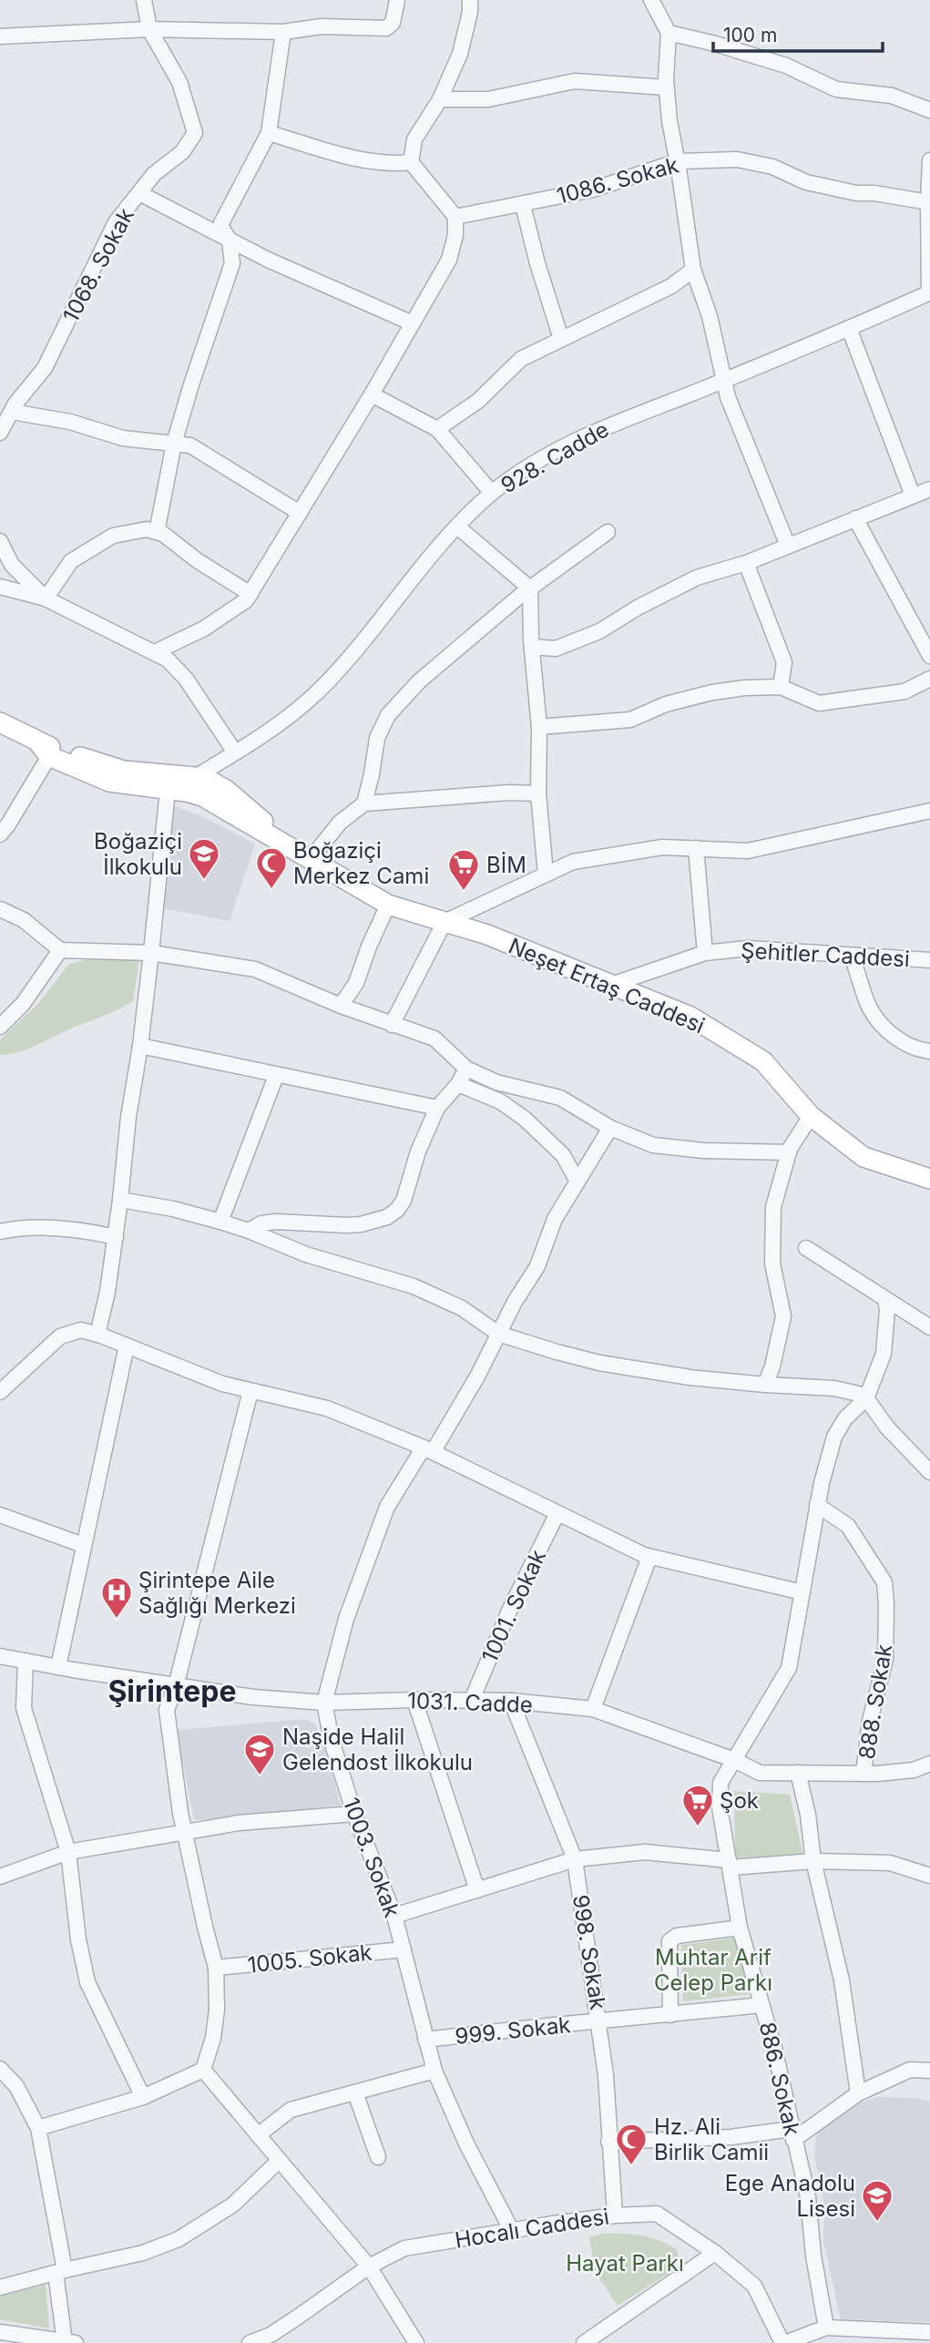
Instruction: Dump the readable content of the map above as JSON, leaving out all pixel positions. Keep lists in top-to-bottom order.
{
  "streets": {
    "main road": ["Neşet Ertaş Caddesi"],
    "street": [
      "1086. Sokak",
      "1068. Sokak",
      "928. Cadde",
      "Şehitler Caddesi",
      "1001. Sokak",
      "888. Sokak",
      "1031. Cadde",
      "1003. Sokak",
      "998. Sokak",
      "1005. Sokak",
      "999. Sokak",
      "886. Sokak",
      "Hocalı Caddesi"
    ]
  },
  "crossings": [
    ["928. Cadde", "Neşet Ertaş Caddesi"],
    ["Şehitler Caddesi", "Neşet Ertaş Caddesi"],
    ["1001. Sokak", "1031. Cadde"],
    ["888. Sokak", "1031. Cadde"],
    ["888. Sokak", "886. Sokak"],
    ["1031. Cadde", "1003. Sokak"],
    ["1031. Cadde", "998. Sokak"],
    ["1031. Cadde", "886. Sokak"],
    ["1003. Sokak", "1005. Sokak"],
    ["1003. Sokak", "999. Sokak"],
    ["1003. Sokak", "Hocalı Caddesi"],
    ["998. Sokak", "999. Sokak"],
    ["998. Sokak", "Hocalı Caddesi"],
    ["999. Sokak", "886. Sokak"]
  ],
  "districts": ["Şirintepe"],
  "parks": ["Muhtar Arif Celep Parkı", "Hayat Parkı"],
  "places": {
    "school or university": ["Boğaziçi İlkokulu", "Naşide Halil Gelendost İlkokulu", "Ege Anadolu Lisesi"],
    "mosque": ["Boğaziçi Merkez Cami", "Hz. Ali Birlik Camii"],
    "supermarket": ["BİM", "Şok"],
    "hospital": ["Şirintepe Aile Sağlığı Merkezi"]
  },
  "scale_bar": "100 m"
}
